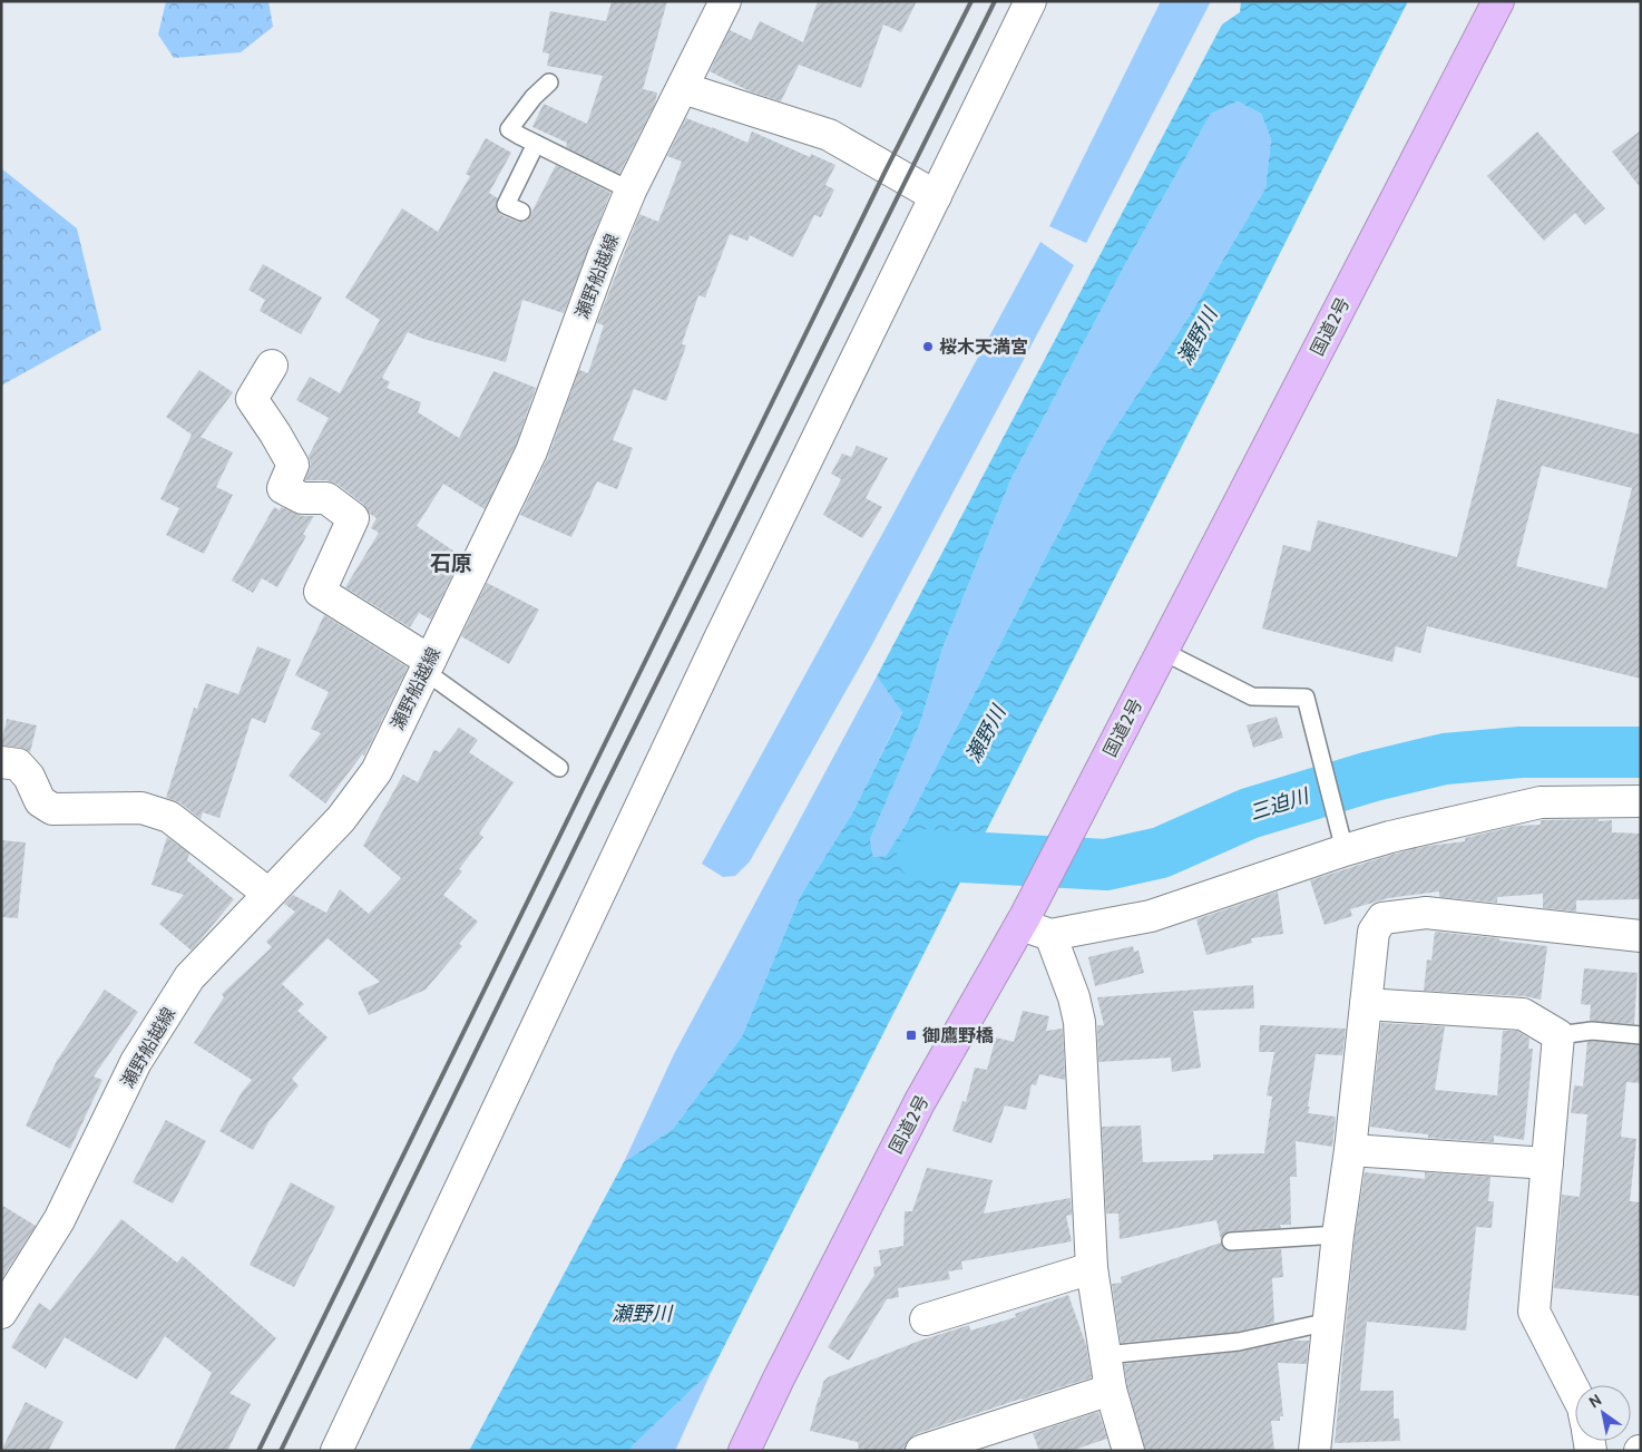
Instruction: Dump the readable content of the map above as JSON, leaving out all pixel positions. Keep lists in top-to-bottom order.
{
  "streets": {
    "highway": ["国道2号"],
    "street": ["瀬野船越線"]
  },
  "districts": ["石原"],
  "water": ["瀬野川", "三迫川"],
  "places": {
    "other": ["桜木天満宮"],
    "transit": ["御鷹野橋"]
  },
  "north": "top left"
}
